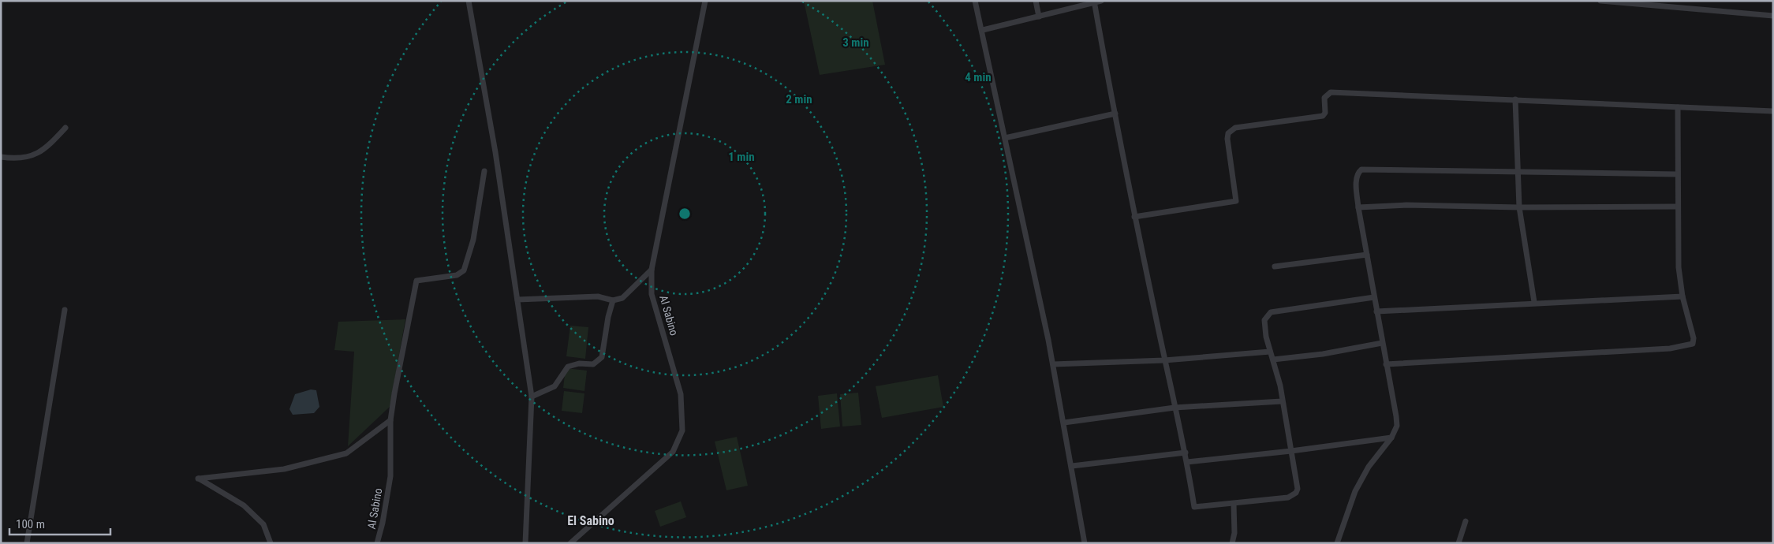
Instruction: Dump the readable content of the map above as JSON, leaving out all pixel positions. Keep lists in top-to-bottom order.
{
  "streets": {
    "street": ["Al Sabino"]
  },
  "districts": ["El Sabino"],
  "scale_bar": "100 m",
  "rings": [
    "3 min",
    "4 min",
    "2 min",
    "1 min"
  ]
}
